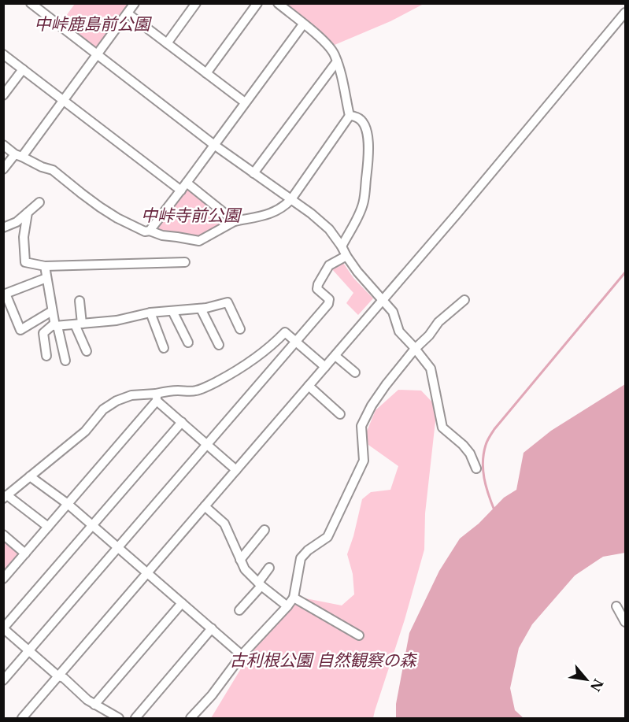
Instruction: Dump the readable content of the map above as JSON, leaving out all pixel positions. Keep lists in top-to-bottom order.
{
  "parks": ["中峠鹿島前公園", "中峠寺前公園", "古利根公園 自然観察の森"],
  "north": "bottom right"
}
